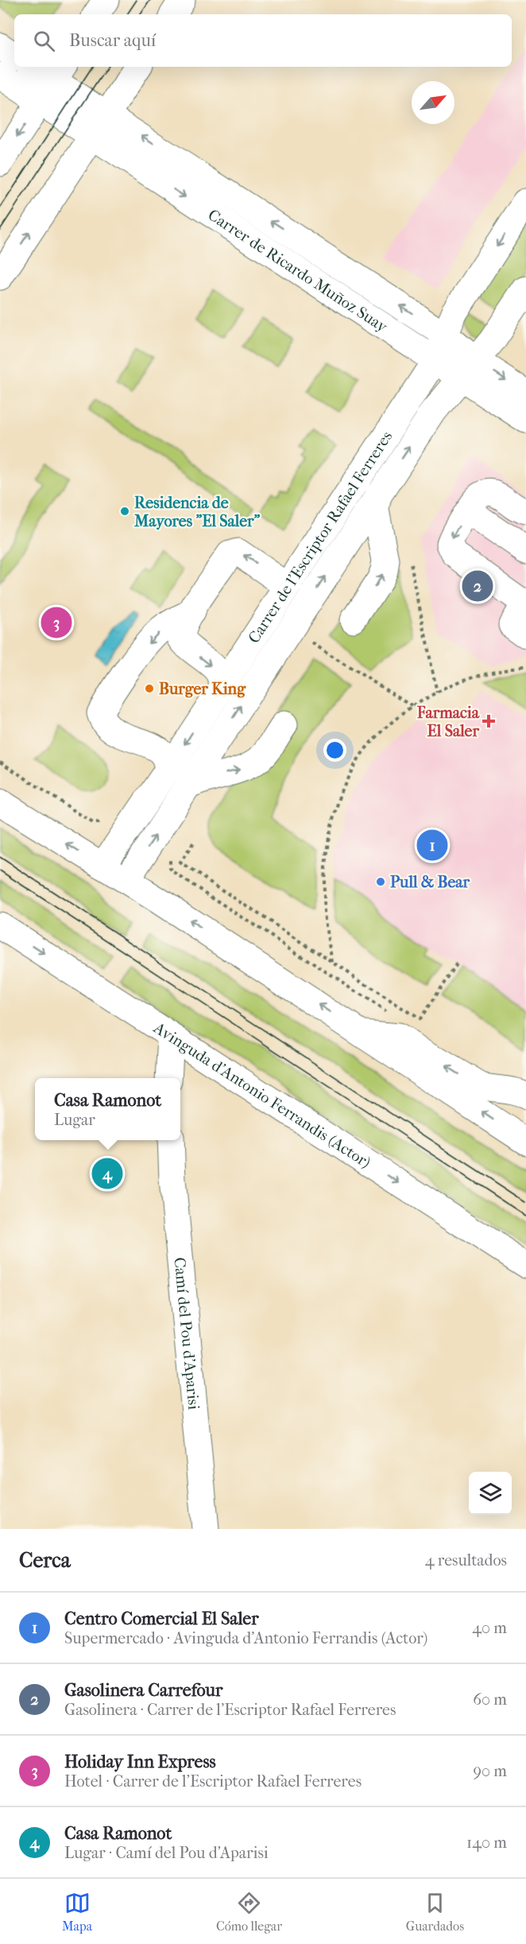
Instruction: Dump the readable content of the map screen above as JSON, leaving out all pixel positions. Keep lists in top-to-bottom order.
{
  "streets": {
    "street": [
      "Carrer de Ricardo Muñoz Suay",
      "Carrer de l'Escriptor Rafael Ferreres",
      "Avinguda d'Antonio Ferrandis (Actor)",
      "Camí del Pou d'Aparisi"
    ]
  },
  "crossings": [
    ["Carrer de Ricardo Muñoz Suay", "Carrer de l'Escriptor Rafael Ferreres"]
  ],
  "places": {
    "other": ["Residencia de Mayores \"El Saler\"", "Burger King", "Pull & Bear"],
    "health": ["Farmacia El Saler"]
  },
  "north": "top right",
  "page": {
    "search": "Buscar aquí",
    "pins": [
      "2",
      "3",
      "1",
      "4"
    ],
    "popup": ["Casa Ramonot", "Lugar"],
    "heading": ["Cerca", "4 resultados"],
    "list": [
      {
        "mark": "1",
        "name": "Centro Comercial El Saler",
        "note": "Supermercado · Avinguda d'Antonio Ferrandis (Actor)",
        "value": "40 m"
      },
      {
        "mark": "2",
        "name": "Gasolinera Carrefour",
        "note": "Gasolinera · Carrer de l'Escriptor Rafael Ferreres",
        "value": "60 m"
      },
      {
        "mark": "3",
        "name": "Holiday Inn Express",
        "note": "Hotel · Carrer de l'Escriptor Rafael Ferreres",
        "value": "90 m"
      },
      {
        "mark": "4",
        "name": "Casa Ramonot",
        "note": "Lugar · Camí del Pou d'Aparisi",
        "value": "140 m"
      }
    ],
    "nav": ["Mapa", "Cómo llegar", "Guardados"]
  }
}
